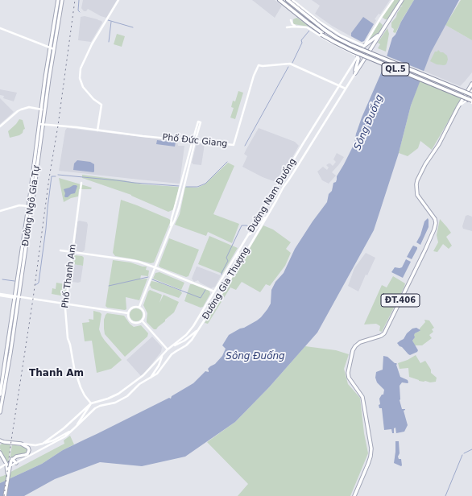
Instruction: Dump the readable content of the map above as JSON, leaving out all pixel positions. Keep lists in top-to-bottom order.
{
  "streets": {
    "highway": ["QL.5"],
    "main road": ["Đường Ngô Gia Tự", "Đường Gia Thượng", "ĐT.406"],
    "street": ["Phố Đức Giang", "Đường Nam Đuống", "Phố Thanh Am"]
  },
  "crossings": [
    ["Phố Đức Giang", "Đường Nam Đuống"],
    ["Phố Đức Giang", "Đường Ngô Gia Tự"],
    ["Phố Đức Giang", "Đường Gia Thượng"],
    ["Đường Nam Đuống", "Phố Thanh Am"]
  ],
  "districts": ["Thanh Am"],
  "water": ["Sông Đuống"]
}
